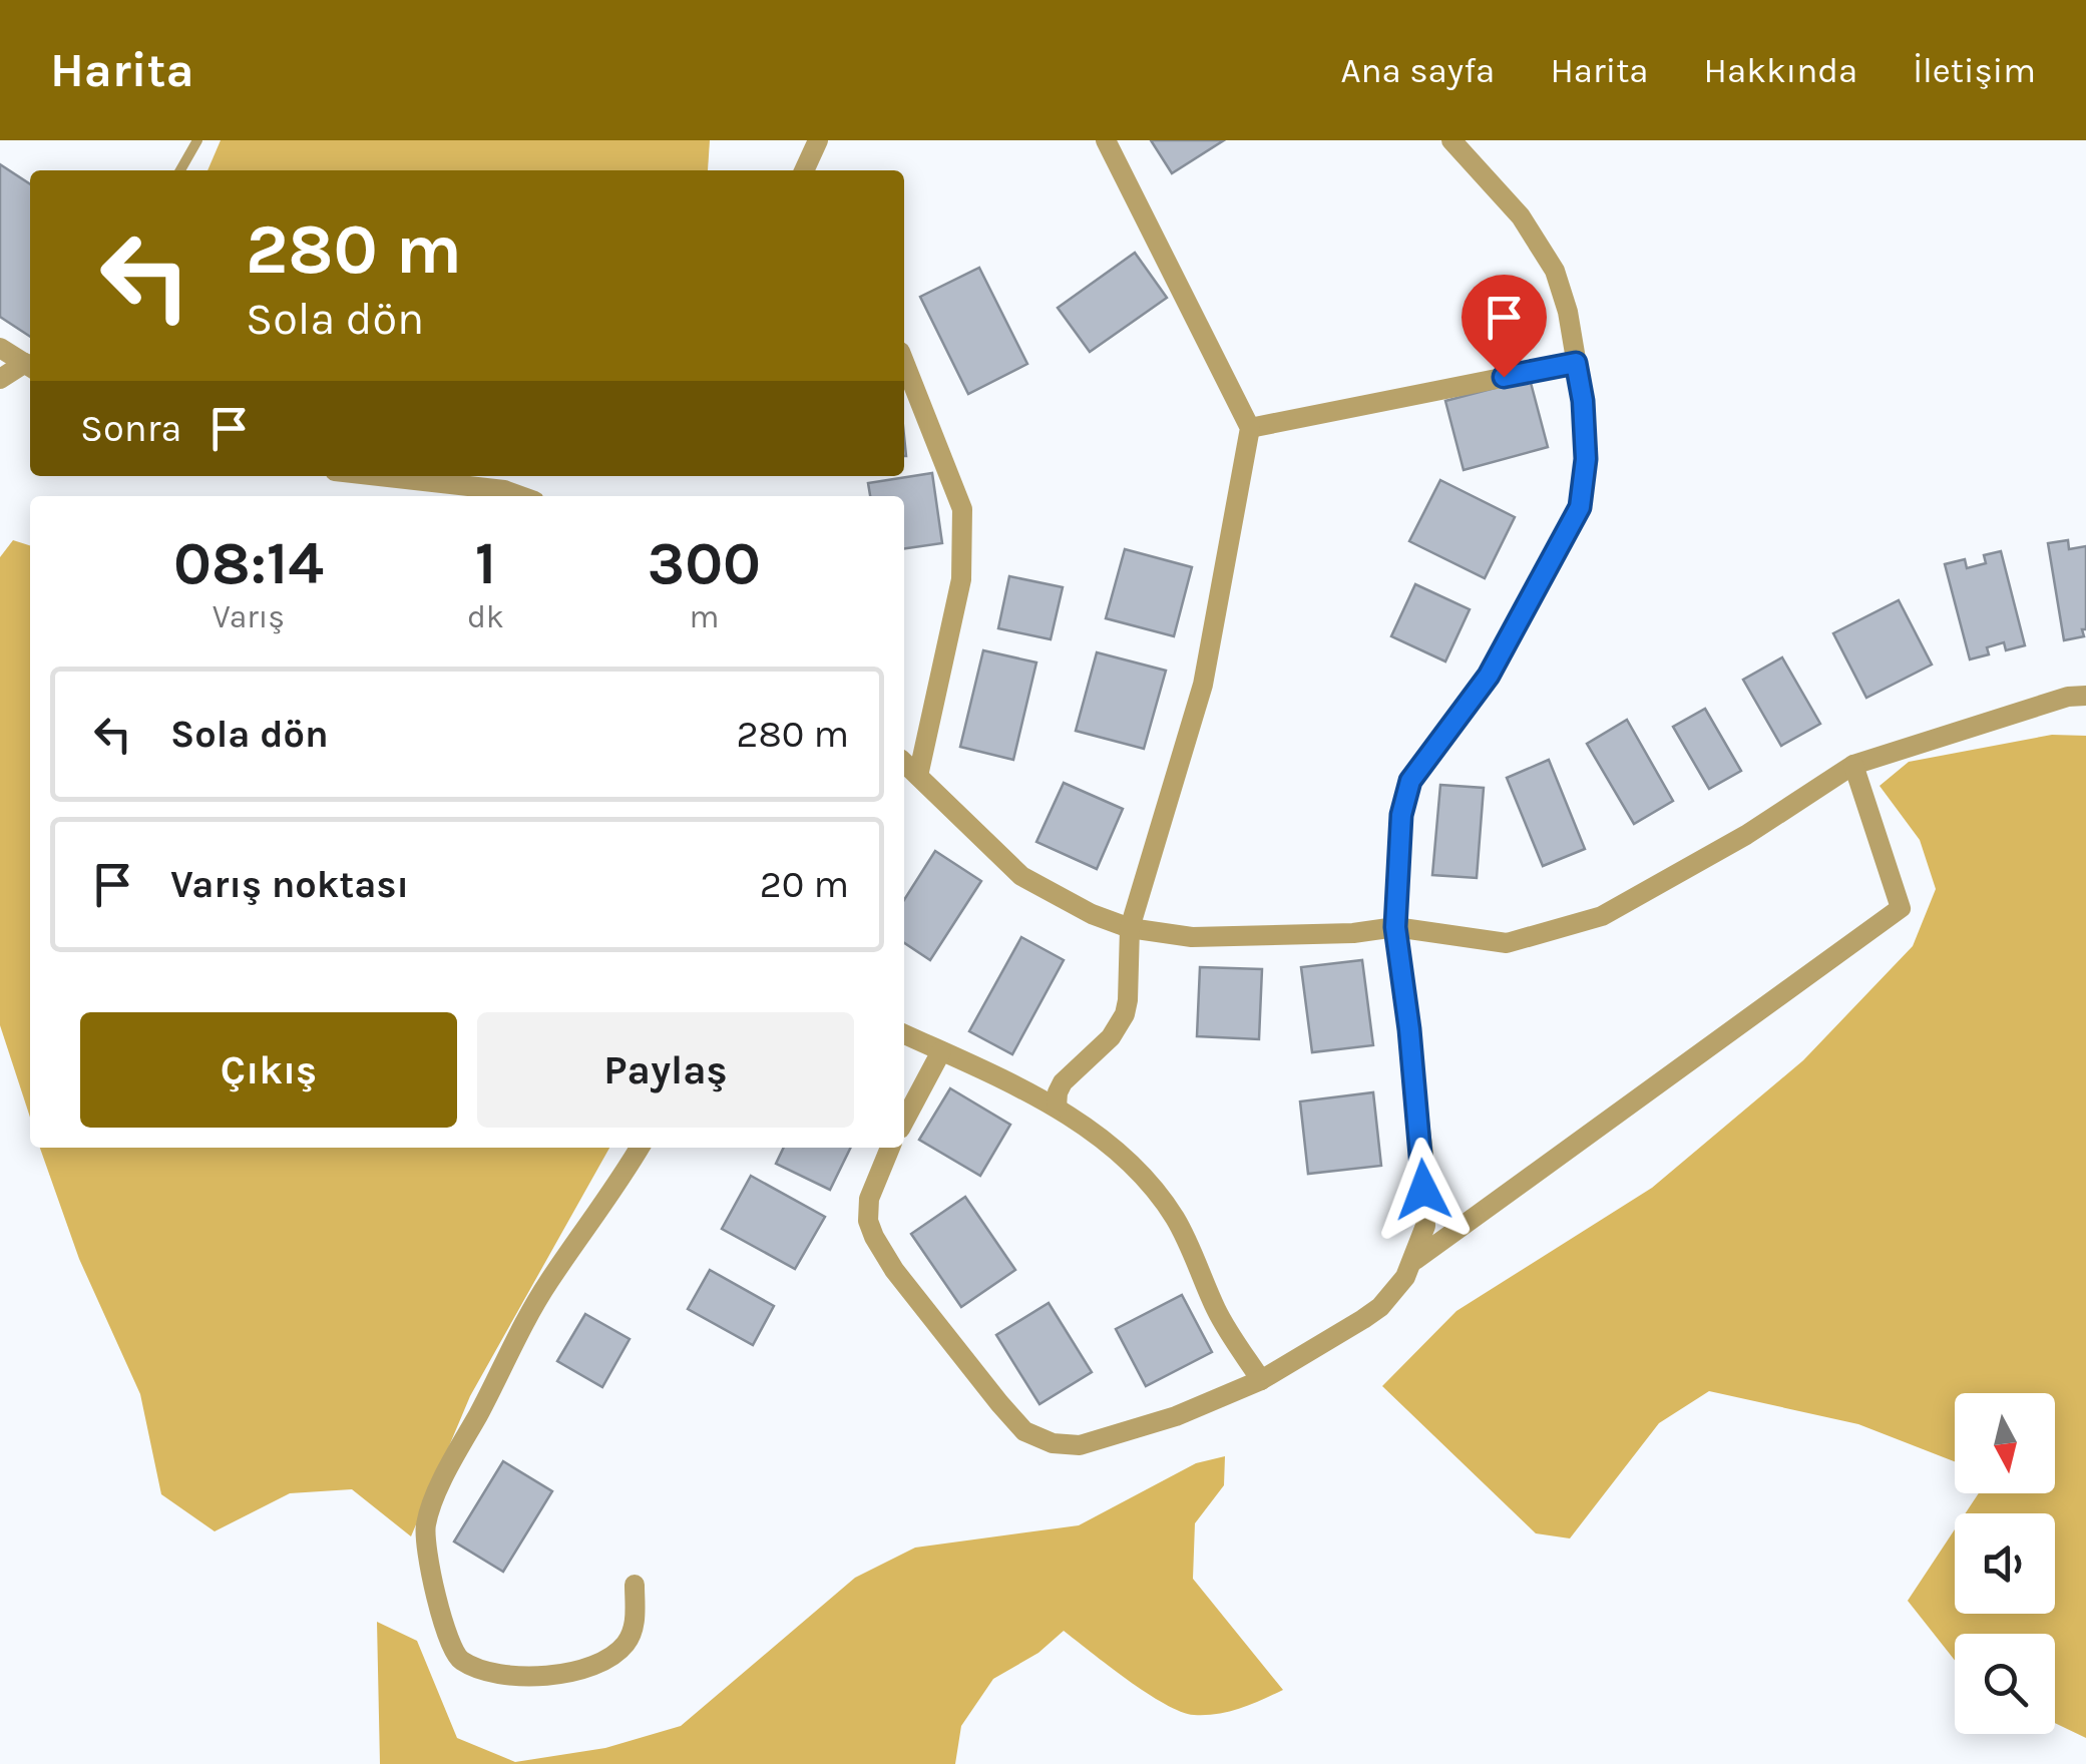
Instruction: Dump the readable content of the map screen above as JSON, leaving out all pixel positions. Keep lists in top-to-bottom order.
{
  "north": "bottom",
  "page": {
    "header": "Harita",
    "nav": [
      "Ana sayfa",
      "Harita",
      "Hakkında",
      "İletişim"
    ],
    "turn": ["280 m", "Sola dön"],
    "then": "Sonra",
    "eta": [
      "08:14",
      "Varış",
      "1",
      "dk",
      "300",
      "m"
    ],
    "list": [
      {
        "name": "Sola dön",
        "value": "280 m"
      },
      {
        "name": "Varış noktası",
        "value": "20 m"
      }
    ],
    "buttons": ["Çıkış", "Paylaş"]
  }
}
